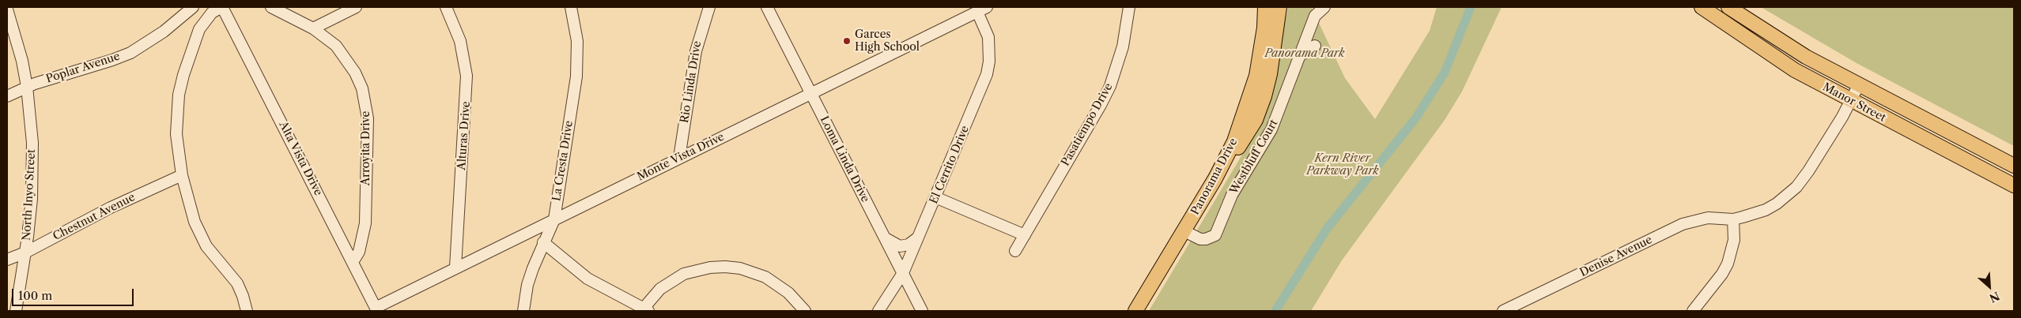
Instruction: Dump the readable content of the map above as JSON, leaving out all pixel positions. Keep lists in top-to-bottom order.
{
  "streets": {
    "main road": ["Manor Street", "Panorama Drive"],
    "street": [
      "Poplar Avenue",
      "Rio Linda Drive",
      "Pasatiempo Drive",
      "Alturas Drive",
      "Arroyita Drive",
      "Monte Vista Drive",
      "Westbluff Court",
      "Alta Vista Drive",
      "Loma Linda Drive",
      "La Cresta Drive",
      "El Cerrito Drive",
      "North Inyo Street",
      "Chestnut Avenue",
      "Denise Avenue"
    ]
  },
  "crossings": [
    ["Poplar Avenue", "North Inyo Street"],
    ["Rio Linda Drive", "Monte Vista Drive"],
    ["Manor Street", "Denise Avenue"],
    ["Alturas Drive", "Monte Vista Drive"],
    ["Arroyita Drive", "Alta Vista Drive"],
    ["Monte Vista Drive", "Alta Vista Drive"],
    ["Monte Vista Drive", "Loma Linda Drive"],
    ["Monte Vista Drive", "La Cresta Drive"],
    ["Monte Vista Drive", "El Cerrito Drive"],
    ["Westbluff Court", "Panorama Drive"],
    ["Loma Linda Drive", "El Cerrito Drive"],
    ["North Inyo Street", "Chestnut Avenue"]
  ],
  "parks": ["Panorama Park", "Kern River Parkway Park"],
  "places": ["Garces High School"],
  "scale_bar": "100 m",
  "north": "bottom right"
}
